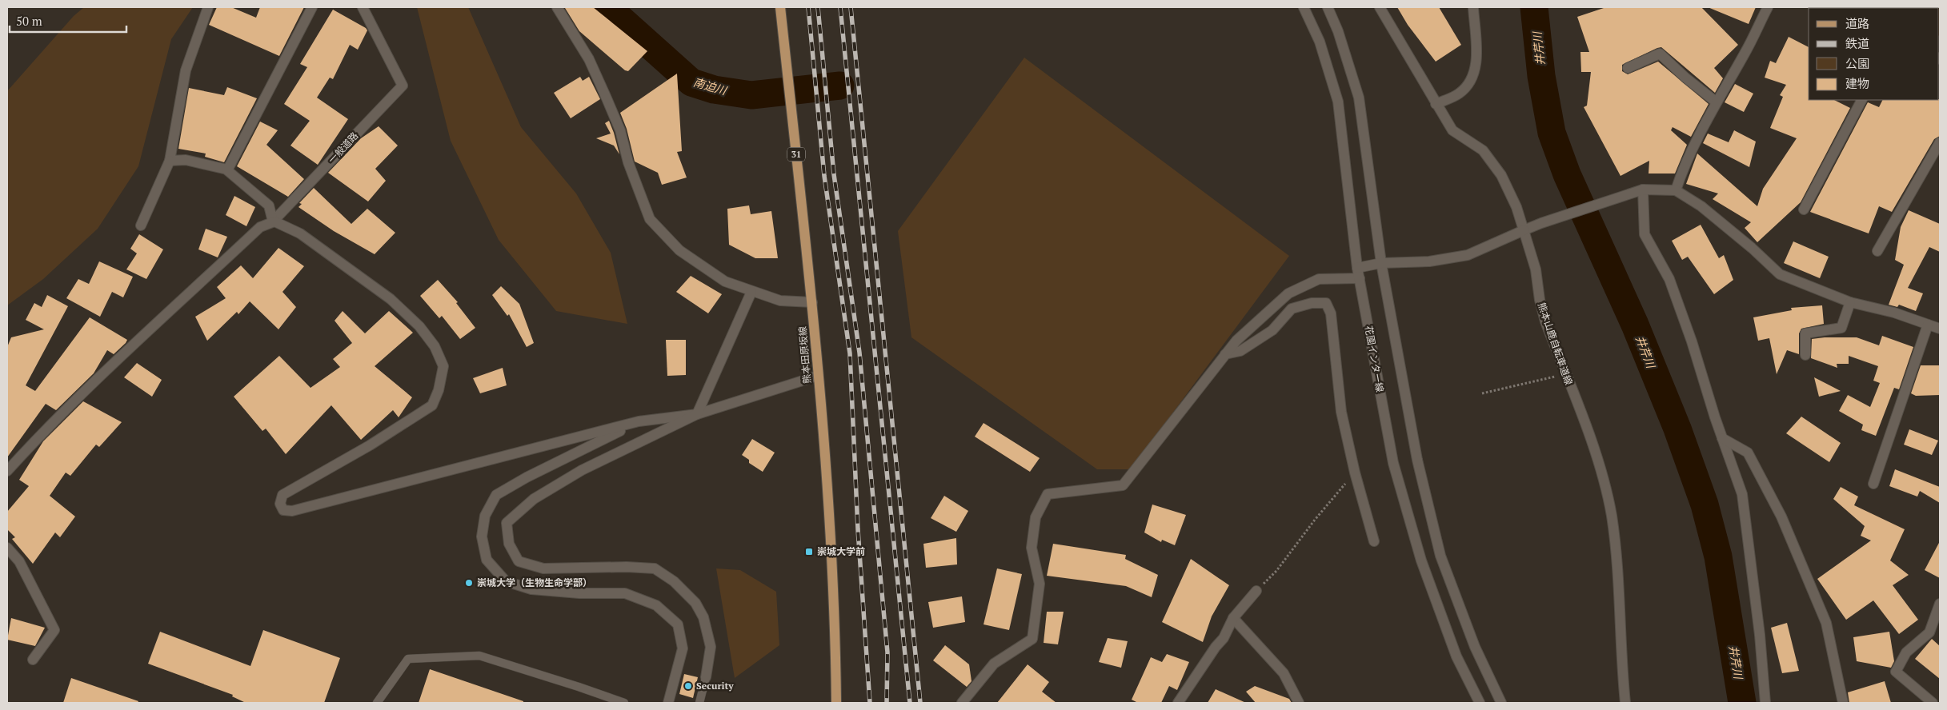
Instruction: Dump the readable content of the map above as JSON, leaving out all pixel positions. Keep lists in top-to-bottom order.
{
  "streets": {
    "main road": ["31", "熊本田原坂線"],
    "street": ["一般道路", "熊本山鹿自転車道線", "花園インター線"]
  },
  "water": ["井芹川", "南迫川"],
  "places": {
    "transit": ["崇城大学前"],
    "other": ["崇城大学（生物生命学部）", "Security"]
  },
  "legend": [
    "道路",
    "鉄道",
    "公園",
    "建物"
  ],
  "scale_bar": "50 m"
}
